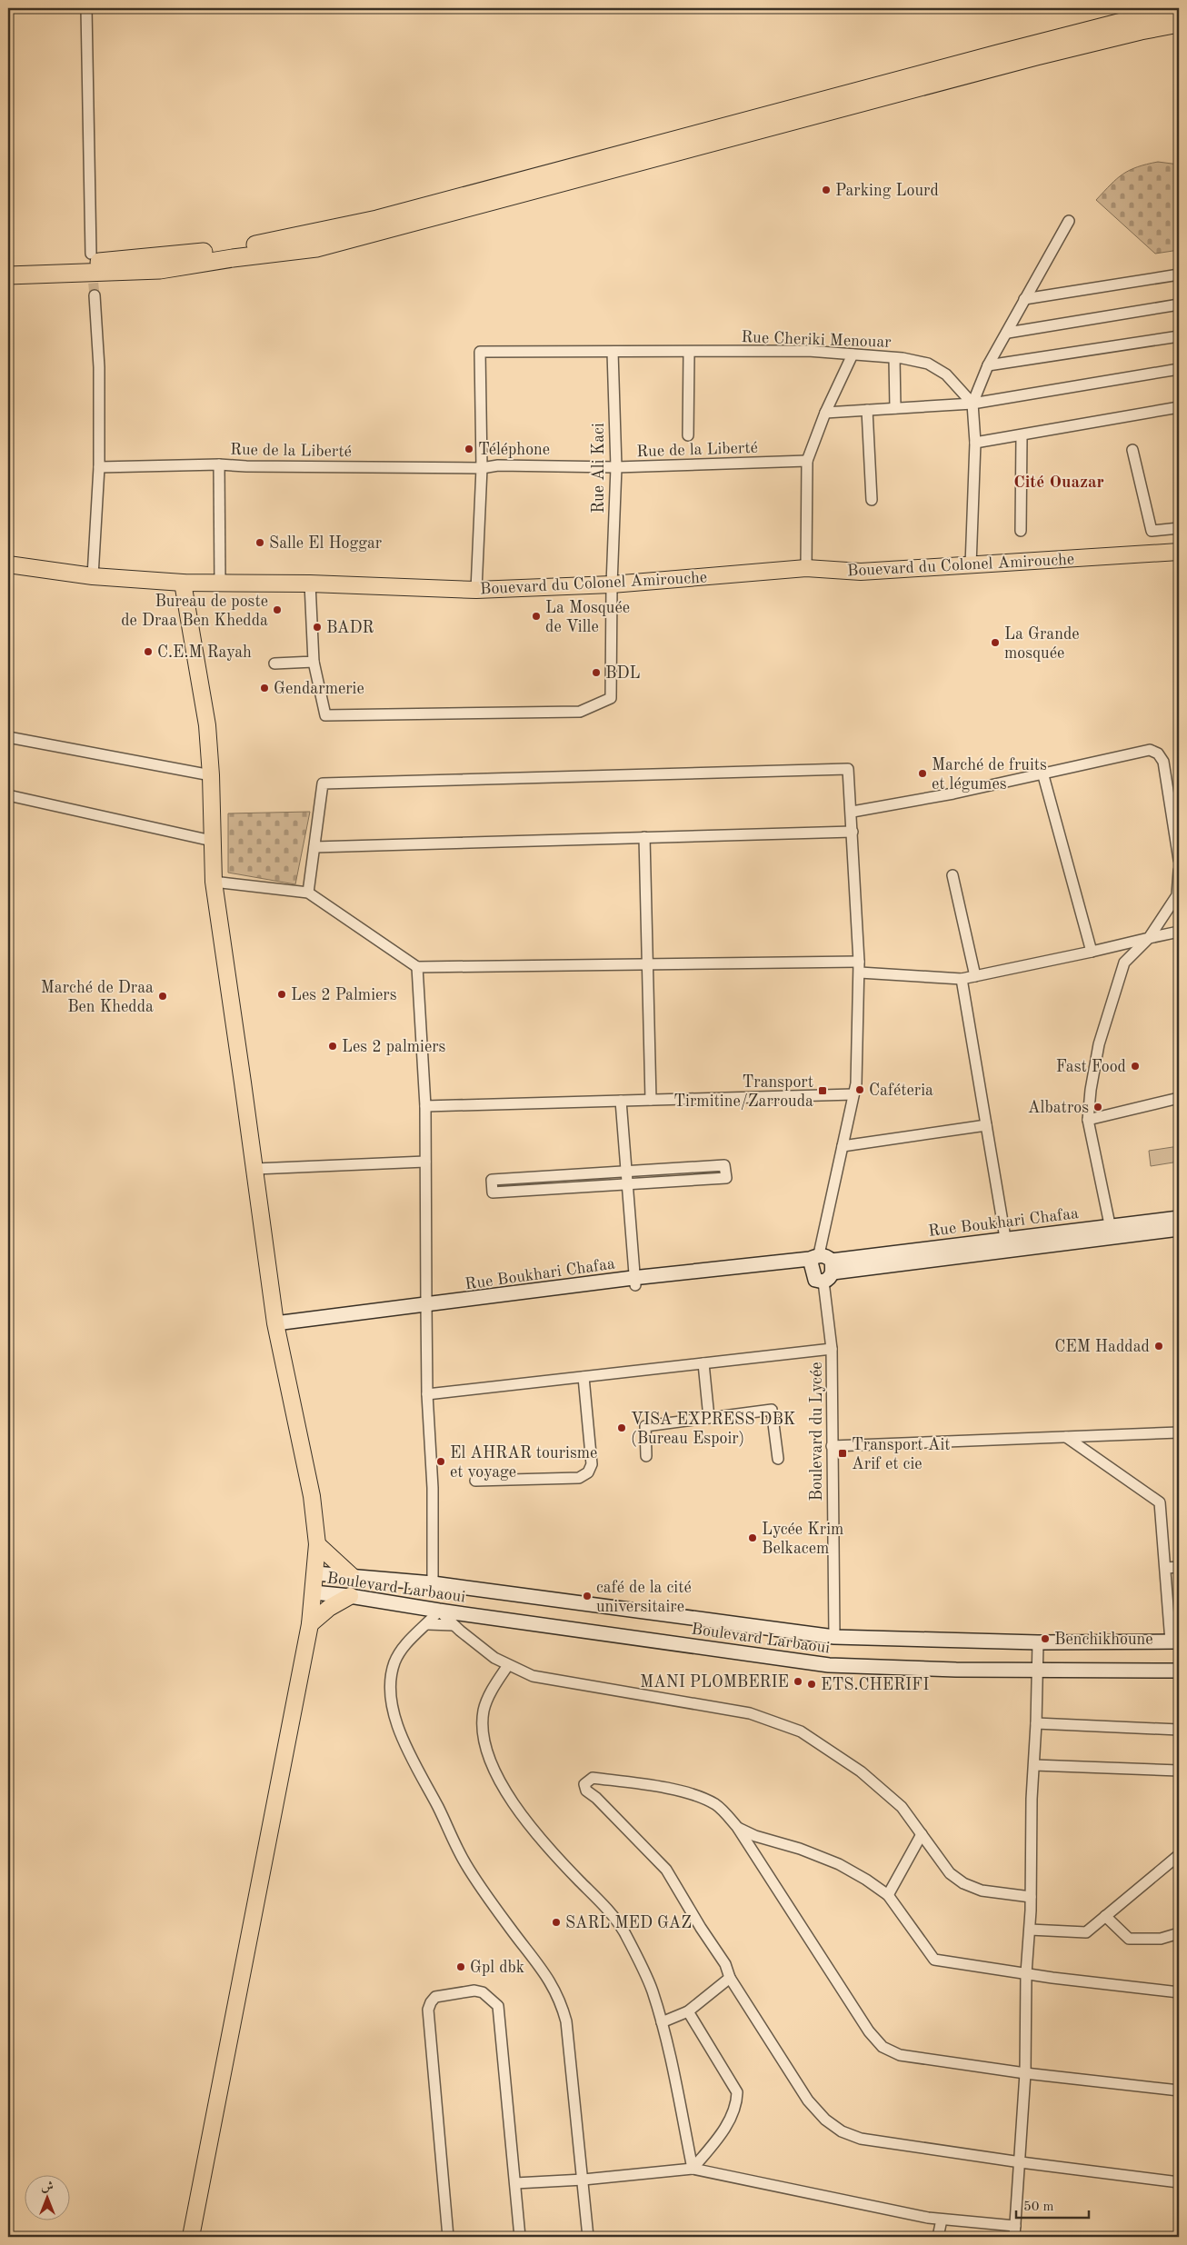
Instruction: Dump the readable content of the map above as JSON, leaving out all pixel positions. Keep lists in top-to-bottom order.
{
  "streets": {
    "main road": ["Bouevard du Colonel Amirouche", "Rue Boukhari Chafaa", "Boulevard Larbaoui"],
    "street": [
      "Rue Cheriki Menouar",
      "Rue de la Liberté",
      "Rue Ali Kaci",
      "Boulevard du Lycée"
    ]
  },
  "crossings": [
    ["Rue Cheriki Menouar", "Rue de la Liberté"],
    ["Rue Cheriki Menouar", "Rue Ali Kaci"],
    ["Rue de la Liberté", "Rue Ali Kaci"],
    ["Rue Ali Kaci", "Bouevard du Colonel Amirouche"],
    ["Rue Boukhari Chafaa", "Boulevard du Lycée"],
    ["Boulevard du Lycée", "Boulevard Larbaoui"]
  ],
  "districts": ["Cité Ouazar"],
  "places": {
    "other": [
      "Parking Lourd",
      "Téléphone",
      "Salle El Hoggar",
      "Bureau de poste de Draa Ben Khedda",
      "La Mosquée de Ville",
      "BADR",
      "La Grande mosquée",
      "C.E.M Rayah",
      "BDL",
      "Gendarmerie",
      "Marché de fruits et légumes",
      "Les 2 Palmiers",
      "Marché de Draa Ben Khedda",
      "Les 2 palmiers",
      "Fast Food",
      "Caféteria",
      "Albatros",
      "CEM Haddad",
      "VISA EXPRESS DBK (Bureau Espoir)",
      "El AHRAR tourisme et voyage",
      "Lycée Krim Belkacem",
      "café de la cité universitaire",
      "Benchikhoune",
      "MANI PLOMBERIE",
      "ETS.CHERIFI",
      "SARL MED GAZ",
      "Gpl dbk"
    ],
    "transit": ["Transport Tirmitine/Zarrouda", "Transport Ait Arif et cie"]
  },
  "scale_bar": "50 m",
  "north": "top"
}
